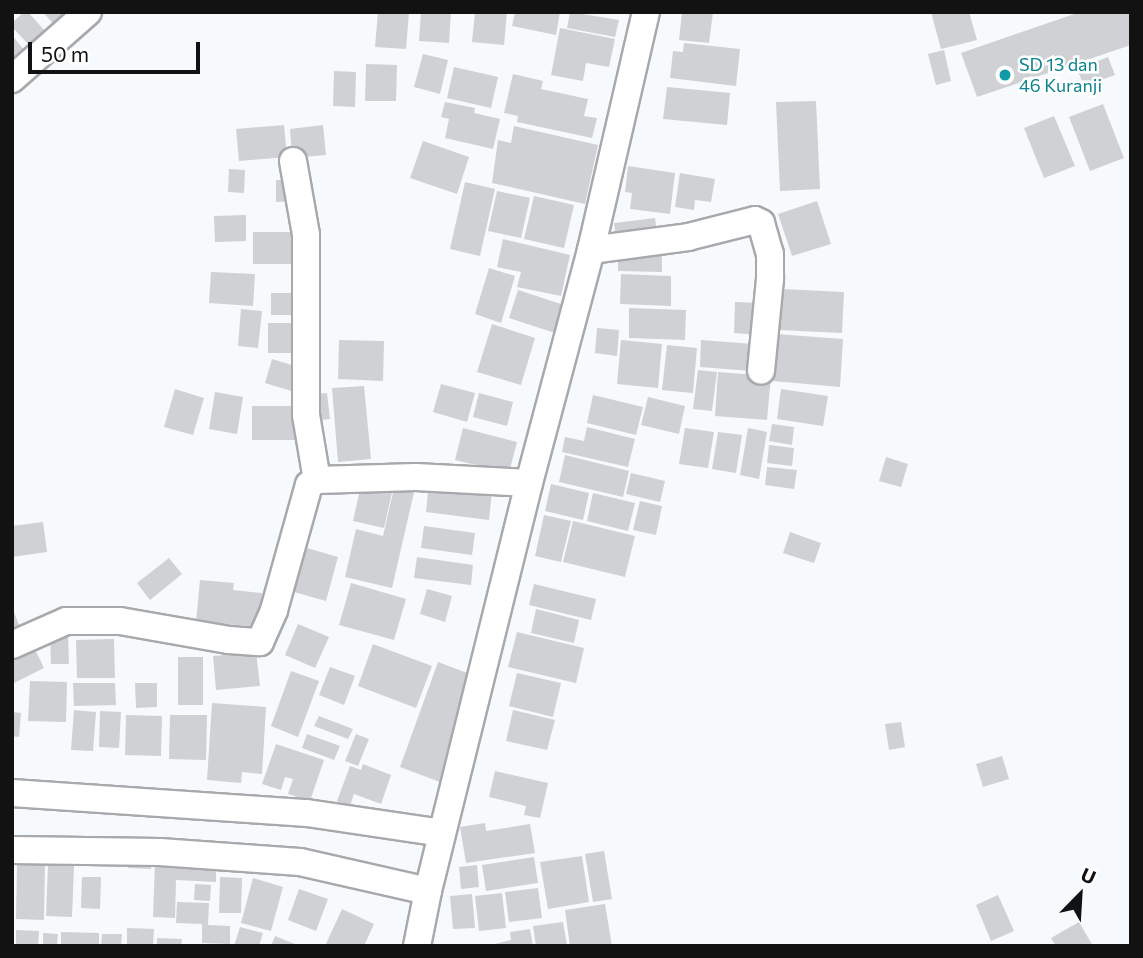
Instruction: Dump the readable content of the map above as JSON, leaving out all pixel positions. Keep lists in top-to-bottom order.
{
  "places": ["SD 13 dan 46 Kuranji"],
  "scale_bar": "50 m",
  "north": "top right"
}
